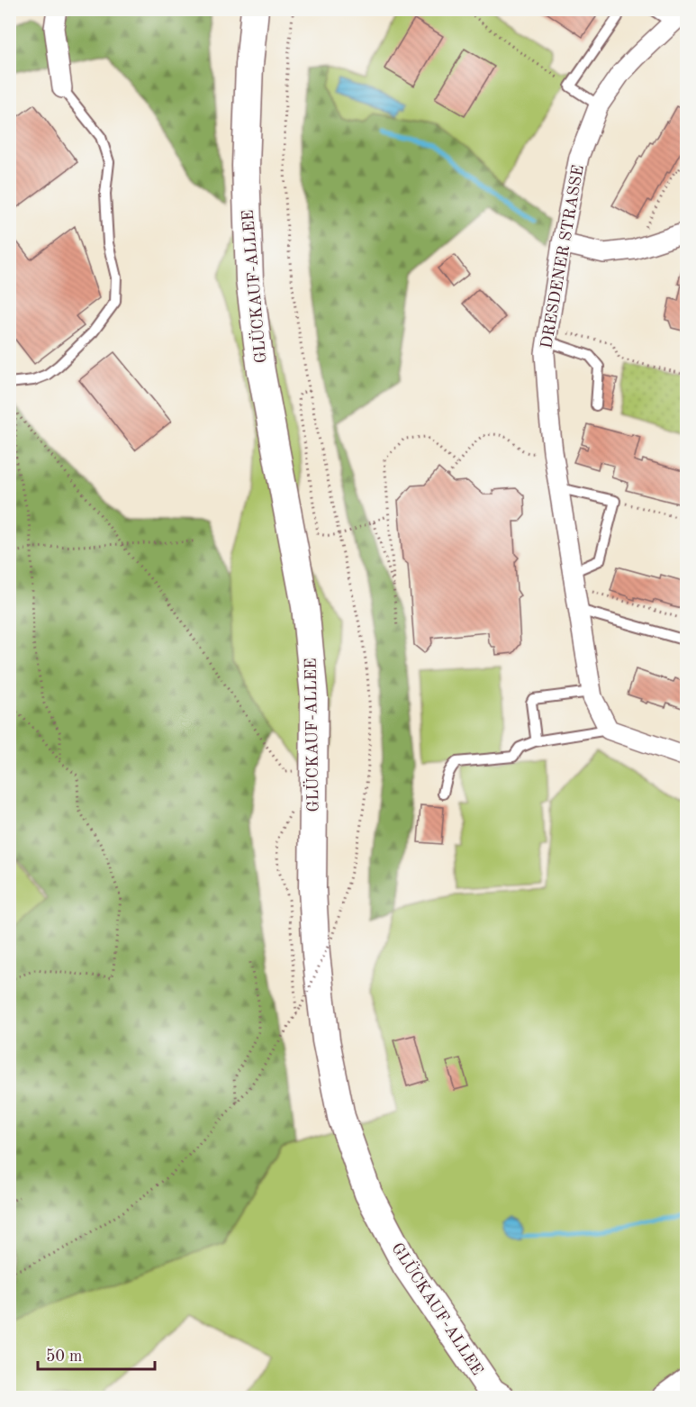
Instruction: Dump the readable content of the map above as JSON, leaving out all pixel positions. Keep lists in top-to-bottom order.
{
  "streets": {
    "main road": ["GLÜCKAUF-ALLEE"],
    "street": ["DRESDENER STRASSE"]
  },
  "scale_bar": "50 m"
}
